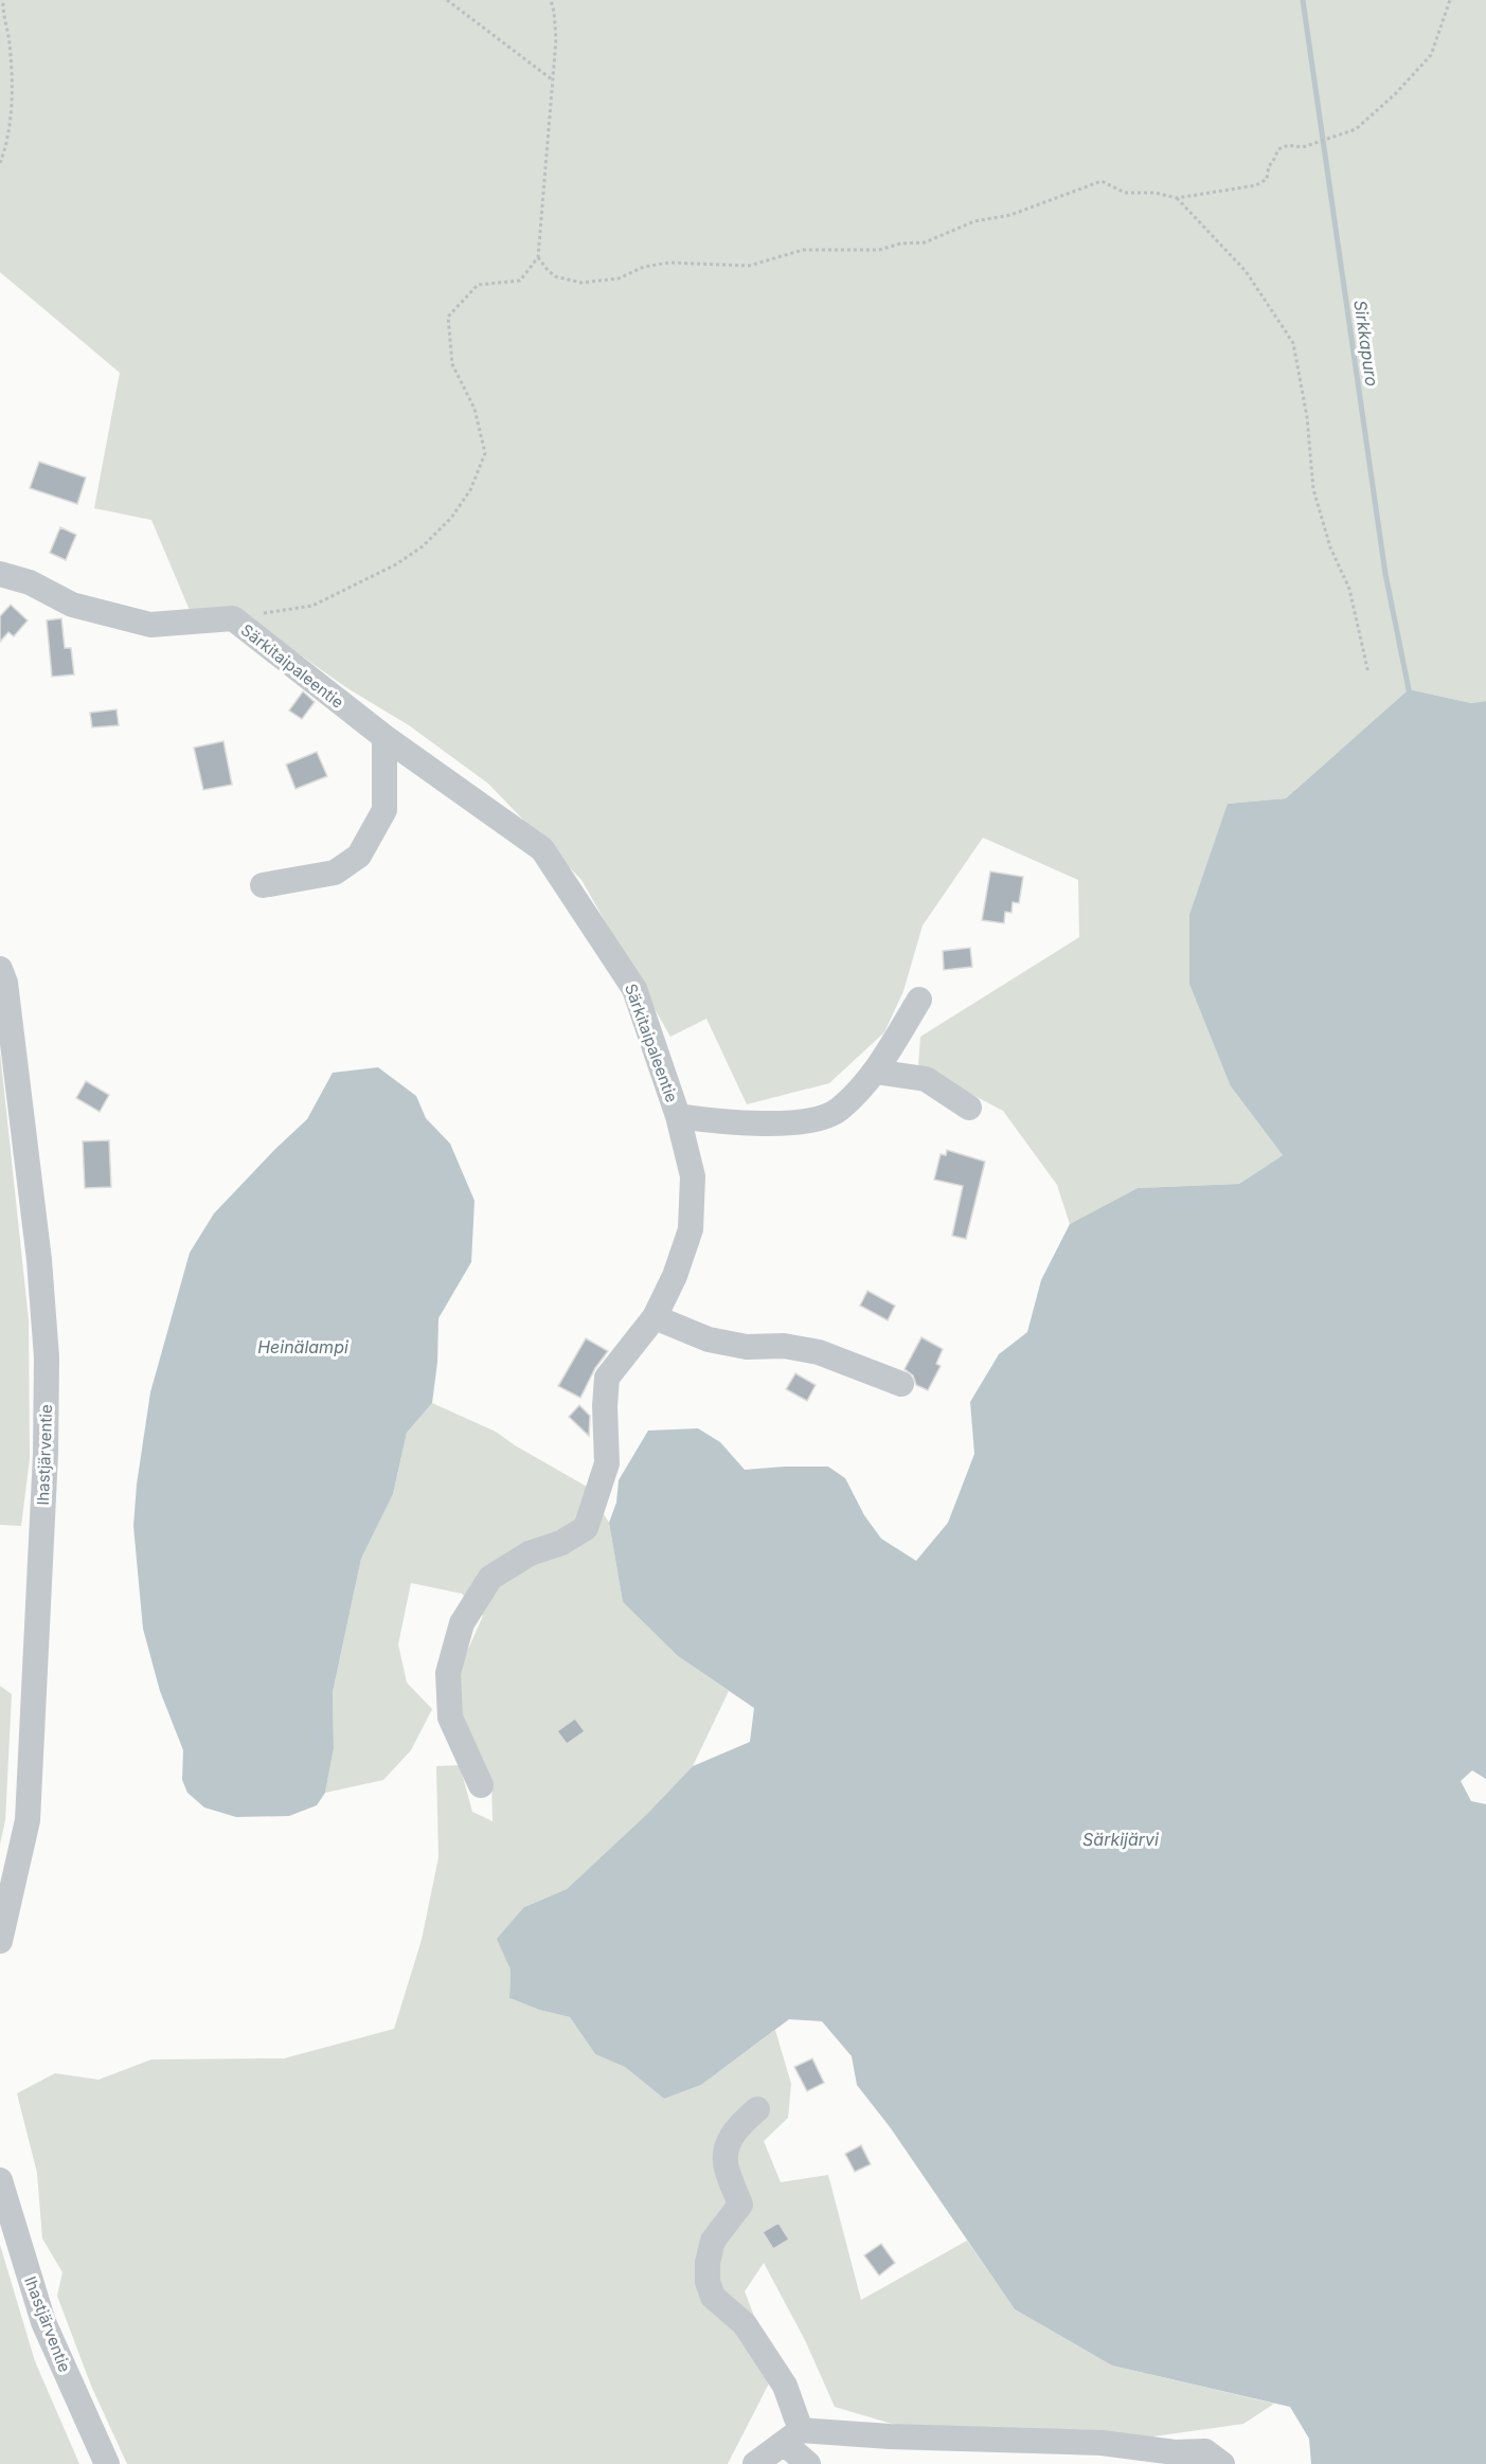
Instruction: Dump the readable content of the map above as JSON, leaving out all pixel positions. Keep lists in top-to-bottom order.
{
  "streets": {
    "street": ["Särkitaipaleentie", "Ihastjärventie"]
  },
  "water": ["Sirkkapuro", "Heinälampi", "Särkijärvi"]
}
